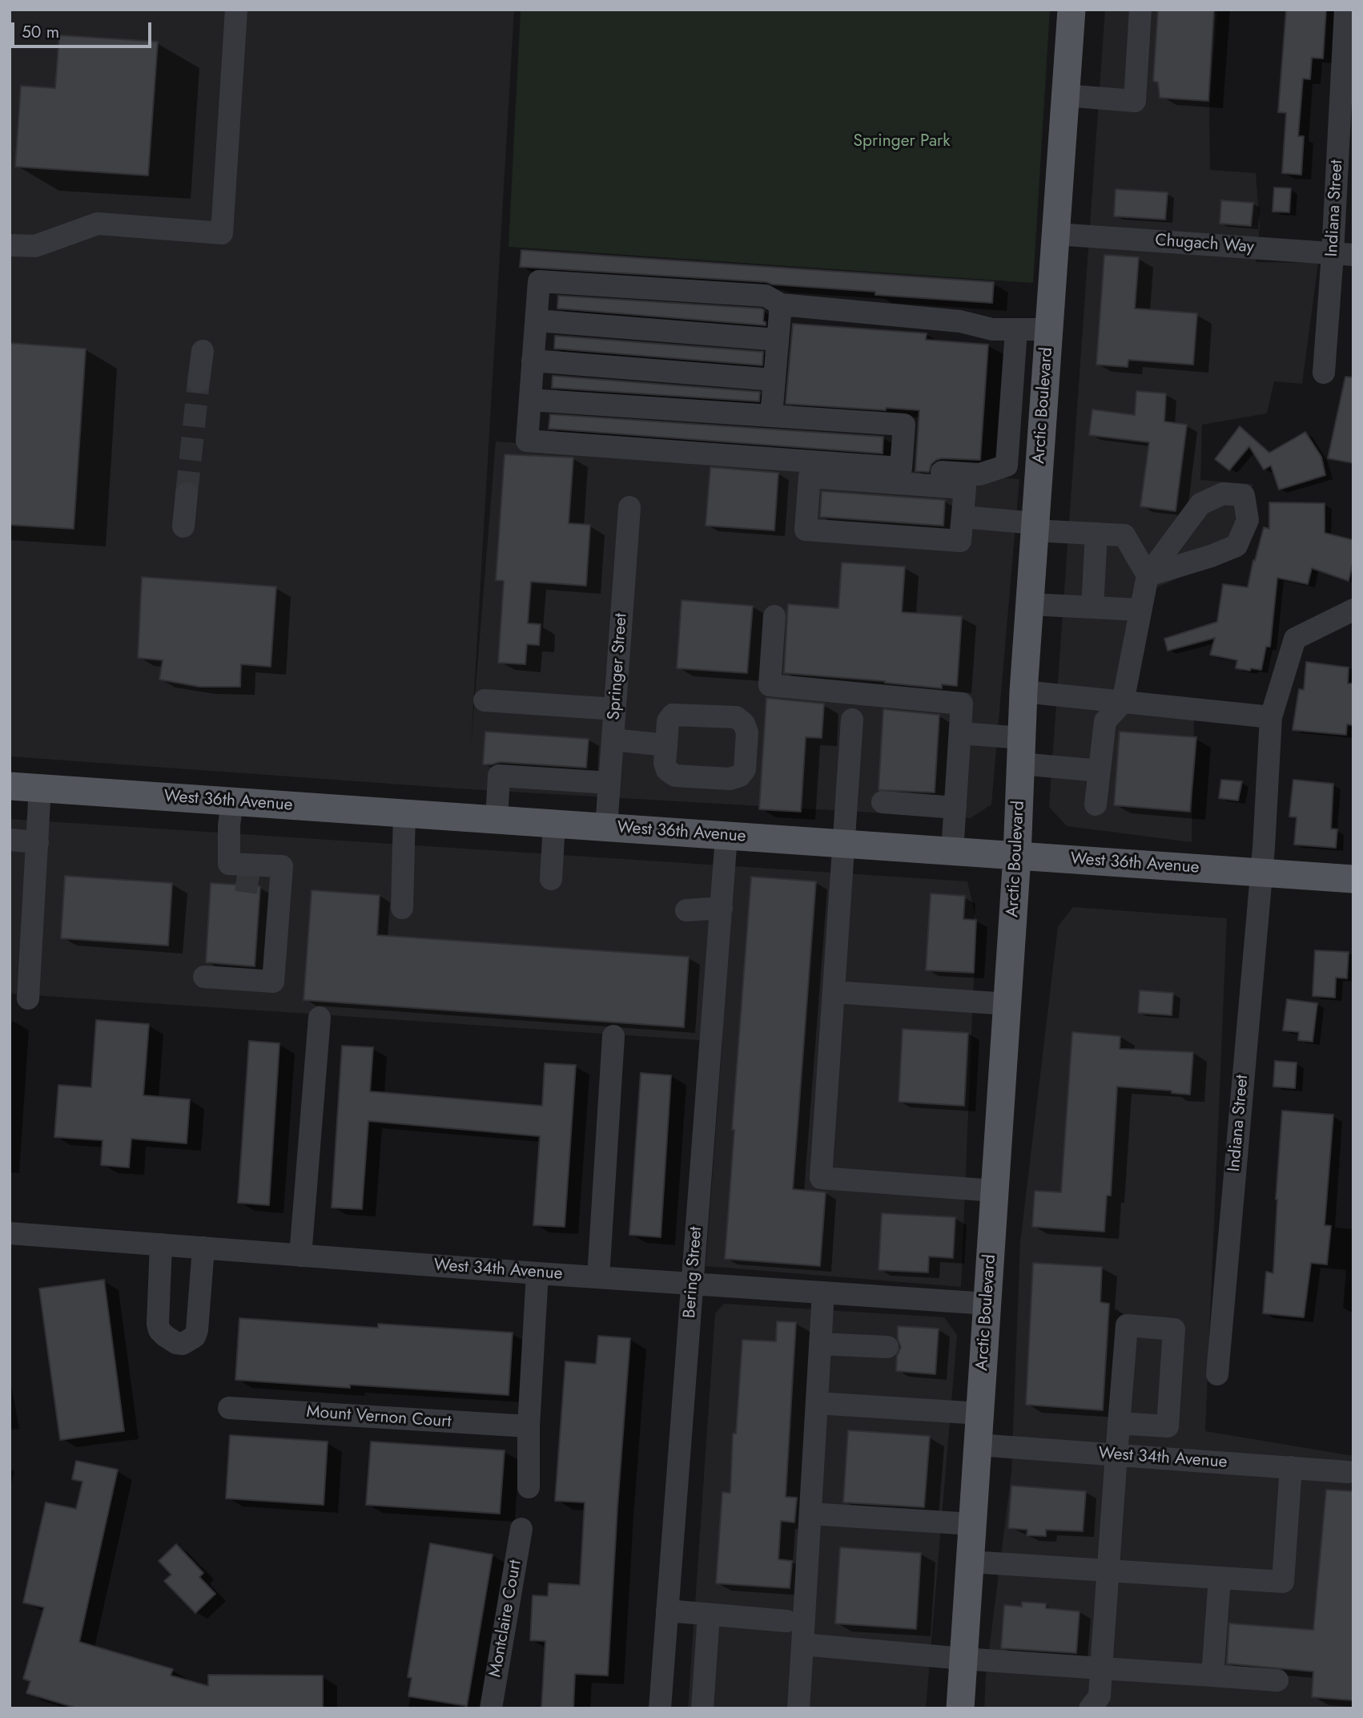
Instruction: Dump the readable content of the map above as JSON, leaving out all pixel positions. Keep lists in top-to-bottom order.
{
  "streets": {
    "main road": ["Arctic Boulevard", "West 36th Avenue"],
    "street": [
      "Indiana Street",
      "Chugach Way",
      "Springer Street",
      "West 34th Avenue",
      "Bering Street",
      "Mount Vernon Court",
      "Montclaire Court"
    ]
  },
  "crossings": [
    ["Indiana Street", "Chugach Way"],
    ["Indiana Street", "West 36th Avenue"],
    ["Chugach Way", "Arctic Boulevard"],
    ["Arctic Boulevard", "West 36th Avenue"],
    ["Arctic Boulevard", "West 34th Avenue"],
    ["Springer Street", "West 36th Avenue"],
    ["West 36th Avenue", "Bering Street"],
    ["West 34th Avenue", "Bering Street"]
  ],
  "parks": ["Springer Park"],
  "scale_bar": "50 m"
}
